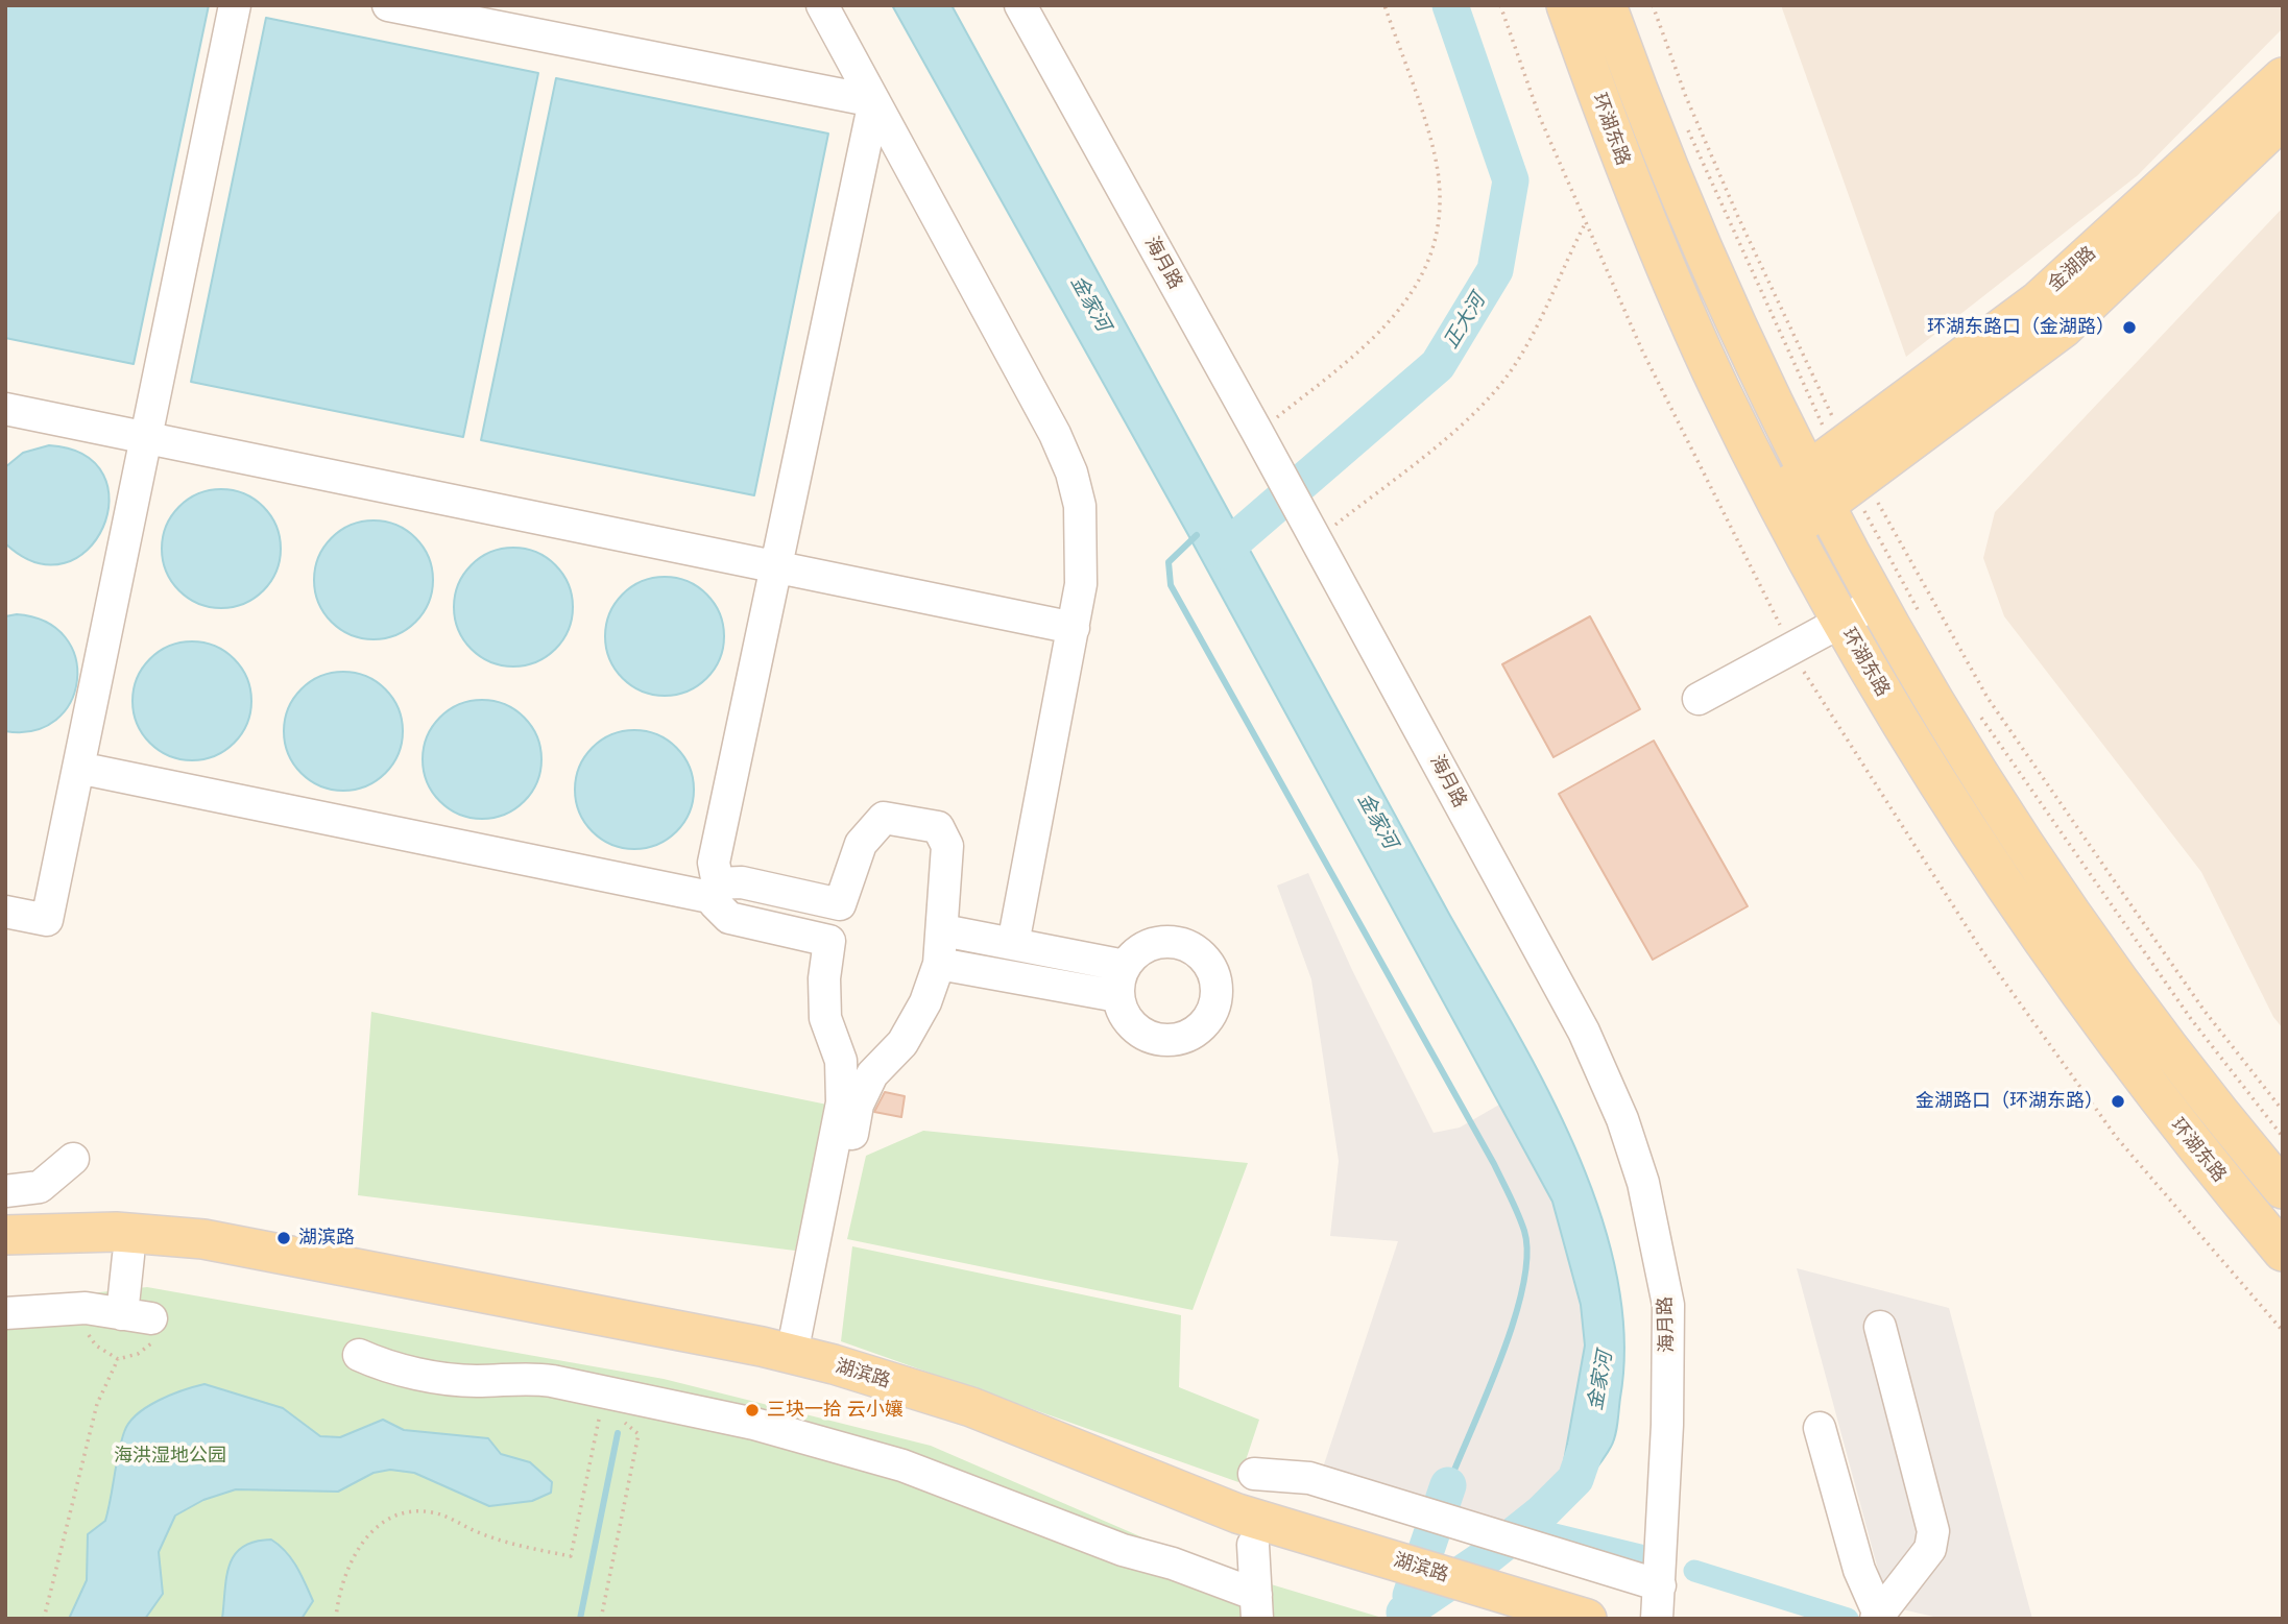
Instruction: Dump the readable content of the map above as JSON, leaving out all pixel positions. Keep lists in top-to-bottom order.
{
  "streets": {
    "main road": ["环湖东路", "金湖路", "湖滨路"],
    "street": ["海月路"]
  },
  "crossings": [
    ["环湖东路", "金湖路"]
  ],
  "water": ["金家河", "正大河"],
  "parks": ["海洪湿地公园"],
  "places": [
    "环湖东路口（金湖路）",
    "金湖路口（环湖东路）",
    "湖滨路",
    "三块一拾 云小孃"
  ]
}
